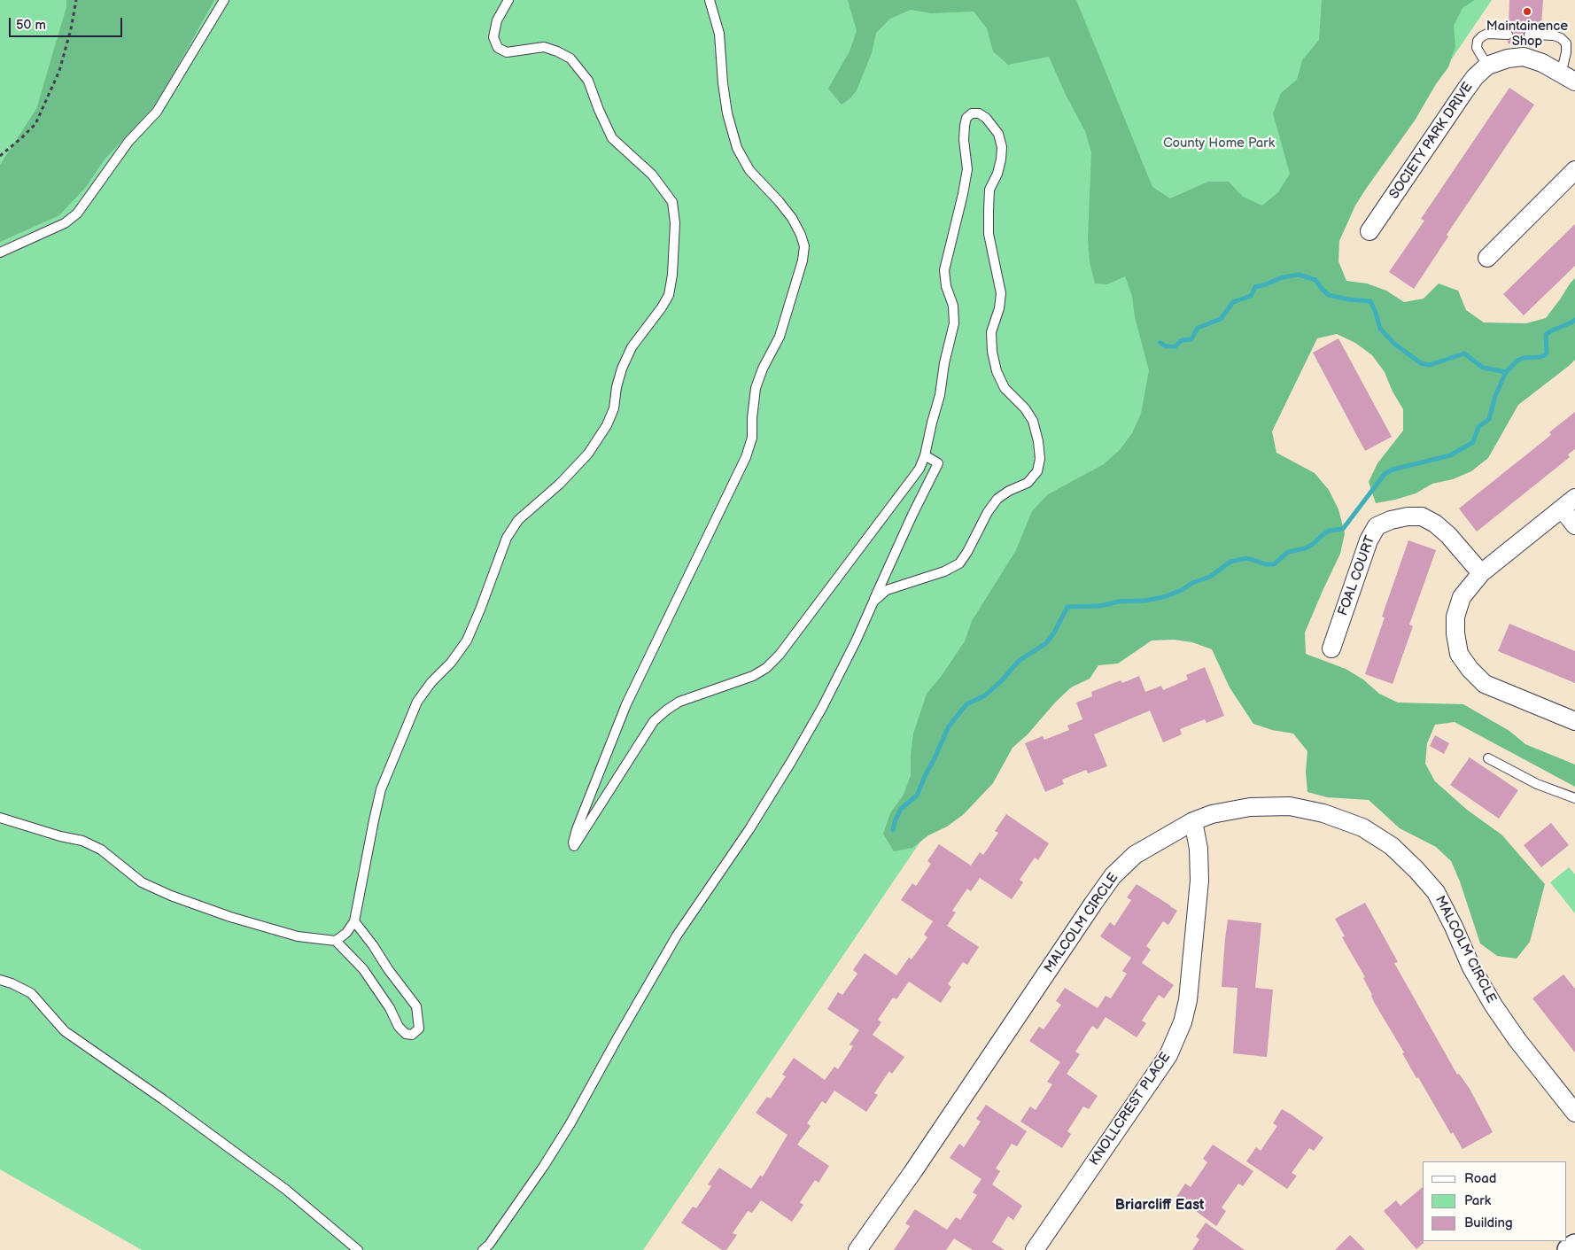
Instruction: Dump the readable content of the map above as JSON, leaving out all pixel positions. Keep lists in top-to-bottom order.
{
  "streets": {
    "street": [
      "SOCIETY PARK DRIVE",
      "FOAL COURT",
      "MALCOLM CIRCLE",
      "KNOLLCREST PLACE"
    ]
  },
  "crossings": [
    ["MALCOLM CIRCLE", "KNOLLCREST PLACE"]
  ],
  "districts": ["Briarcliff East"],
  "parks": ["County Home Park"],
  "places": ["Maintainence Shop"],
  "legend": ["Road", "Park", "Building"],
  "scale_bar": "50 m"
}
